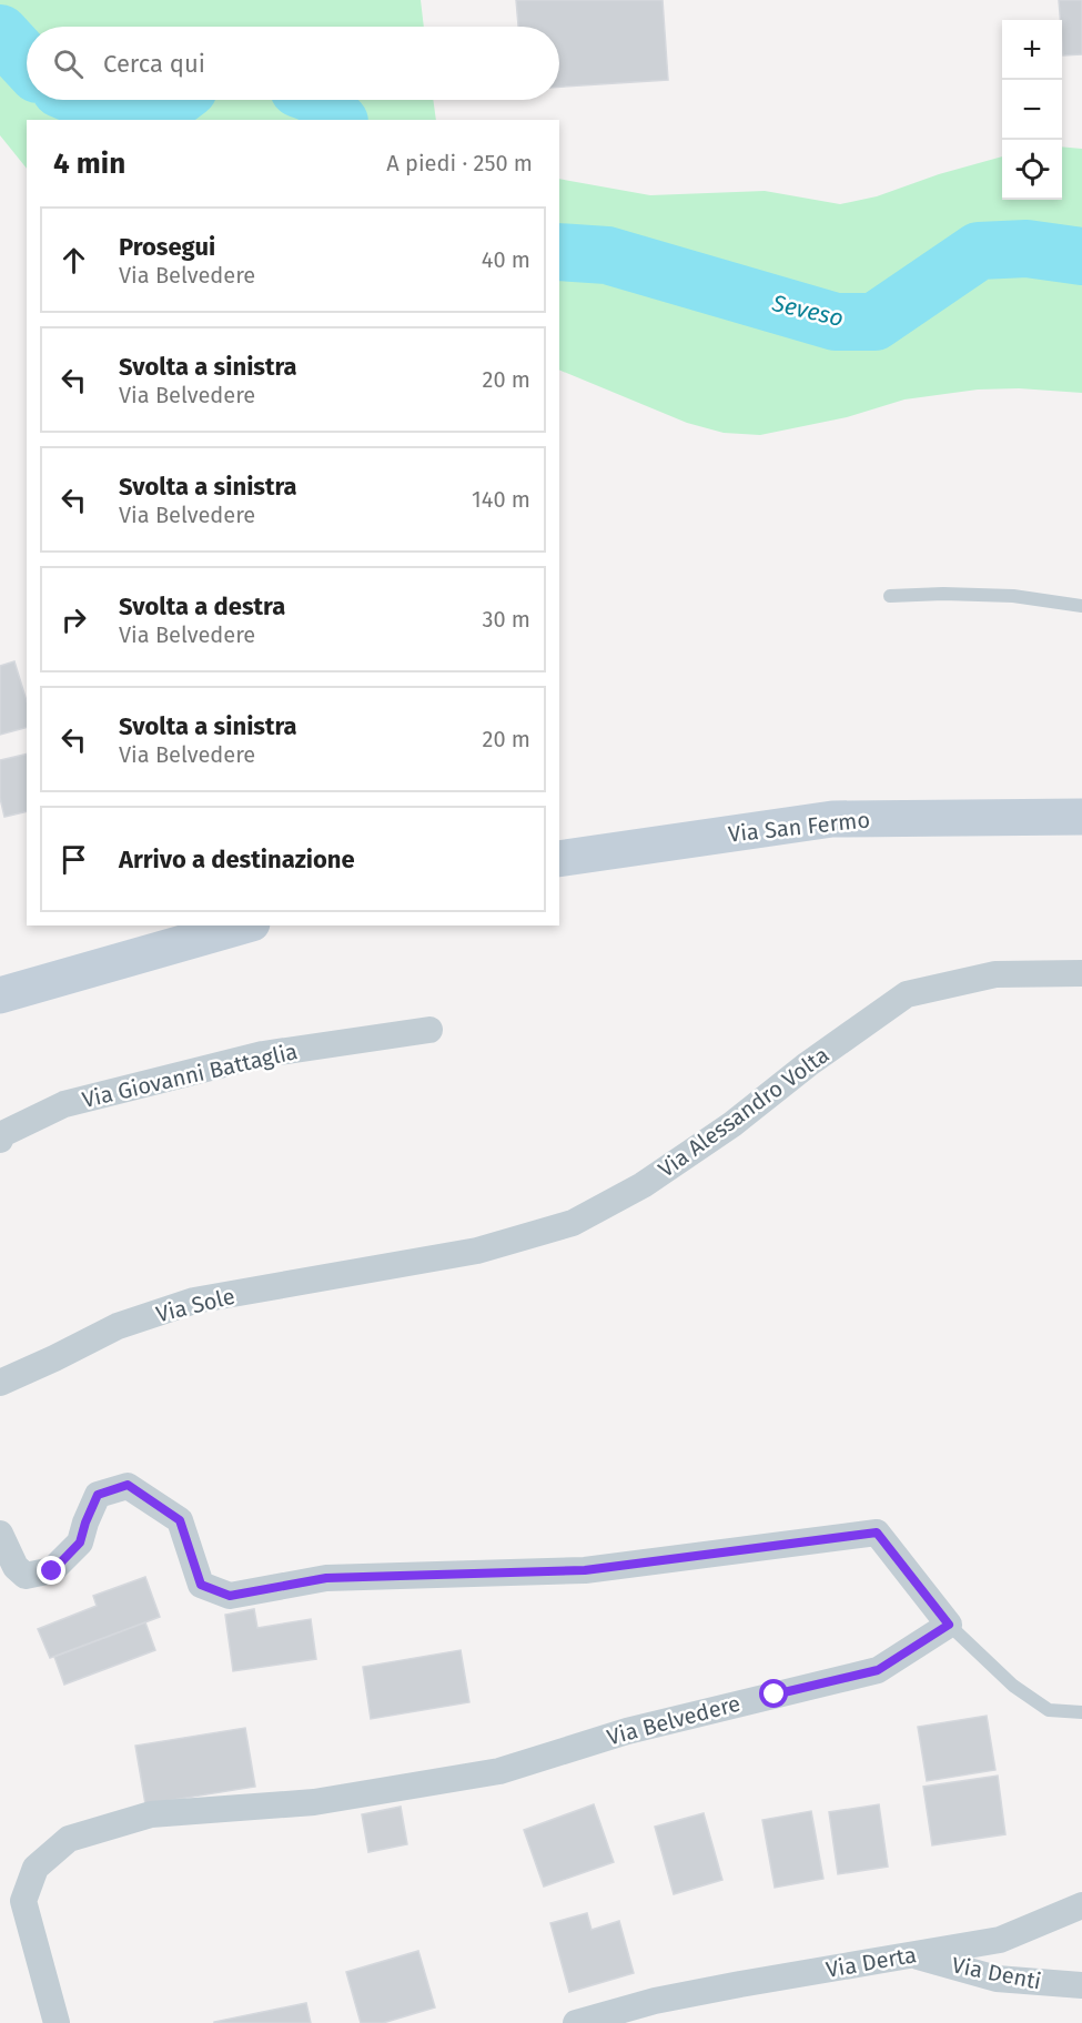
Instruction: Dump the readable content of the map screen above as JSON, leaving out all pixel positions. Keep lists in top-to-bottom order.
{
  "streets": {
    "main road": ["Via San Fermo"],
    "street": [
      "Via Giovanni Battaglia",
      "Via Alessandro Volta",
      "Via Sole",
      "Via Belvedere",
      "Via Derta",
      "Via Denti"
    ]
  },
  "crossings": [
    ["Via Alessandro Volta", "Via Sole"],
    ["Via Derta", "Via Denti"]
  ],
  "water": ["Seveso"],
  "page": {
    "map_buttons": ["+", "−"],
    "search": "Cerca qui",
    "heading": ["4 min", "A piedi · 250 m"],
    "list": [
      ["Prosegui", "Via Belvedere", "40 m"],
      ["Svolta a sinistra", "Via Belvedere", "20 m"],
      ["Svolta a sinistra", "Via Belvedere", "140 m"],
      ["Svolta a destra", "Via Belvedere", "30 m"],
      ["Svolta a sinistra", "Via Belvedere", "20 m"],
      "Arrivo a destinazione"
    ]
  }
}
